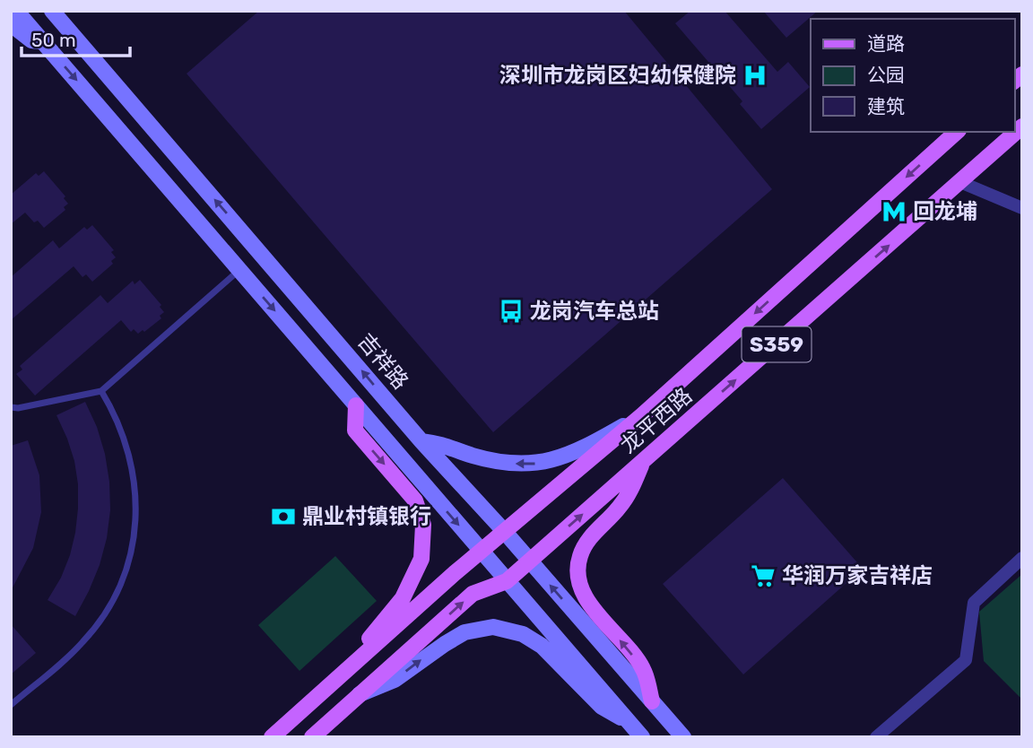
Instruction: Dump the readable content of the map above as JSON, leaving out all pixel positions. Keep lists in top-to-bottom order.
{
  "streets": {
    "main road": ["S359", "吉祥路", "龙平西路"]
  },
  "crossings": [
    ["吉祥路", "龙平西路"]
  ],
  "places": {
    "hospital": ["深圳市龙岗区妇幼保健院"],
    "metro station": ["回龙埔"],
    "bus stop": ["龙岗汽车总站"],
    "bank": ["鼎业村镇银行"],
    "supermarket": ["华润万家吉祥店"]
  },
  "legend": ["道路", "公园", "建筑"],
  "scale_bar": "50 m"
}
